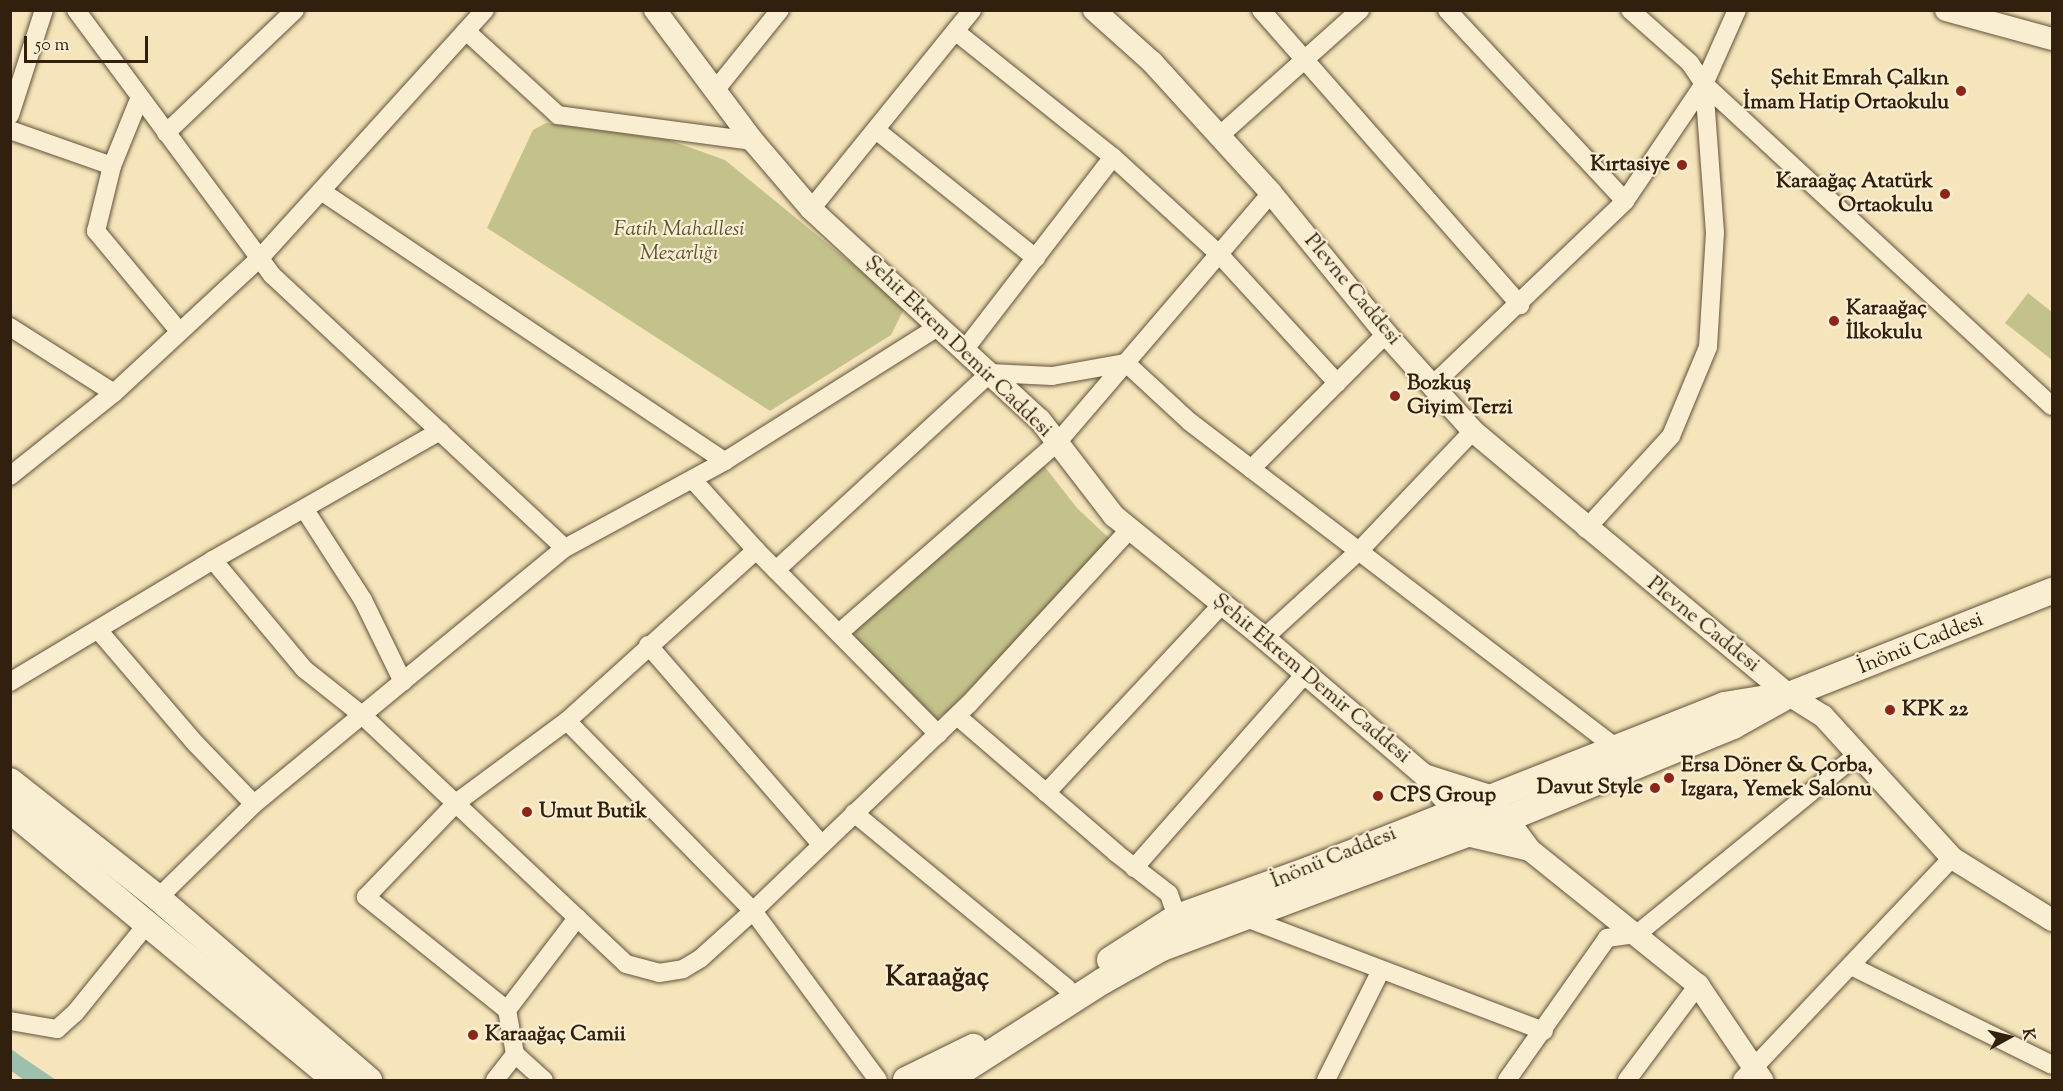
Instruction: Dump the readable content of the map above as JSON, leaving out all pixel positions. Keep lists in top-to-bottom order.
{
  "streets": {
    "main road": ["İnönü Caddesi"],
    "street": ["Plevne Caddesi", "Şehit Ekrem Demir Caddesi"]
  },
  "crossings": [
    ["Plevne Caddesi", "İnönü Caddesi"]
  ],
  "districts": ["Karaağaç"],
  "parks": ["Fatih Mahallesi Mezarlığı"],
  "places": [
    "Şehit Emrah Çalkın İmam Hatip Ortaokulu",
    "Kırtasiye",
    "Karaağaç Atatürk Ortaokulu",
    "Karaağaç İlkokulu",
    "Bozkuş Giyim Terzi",
    "KPK 22",
    "Ersa Döner & Çorba, Izgara, Yemek Salonu",
    "Davut Style",
    "CPS Group",
    "Umut Butik",
    "Karaağaç Camii"
  ],
  "scale_bar": "50 m",
  "north": "right"
}
